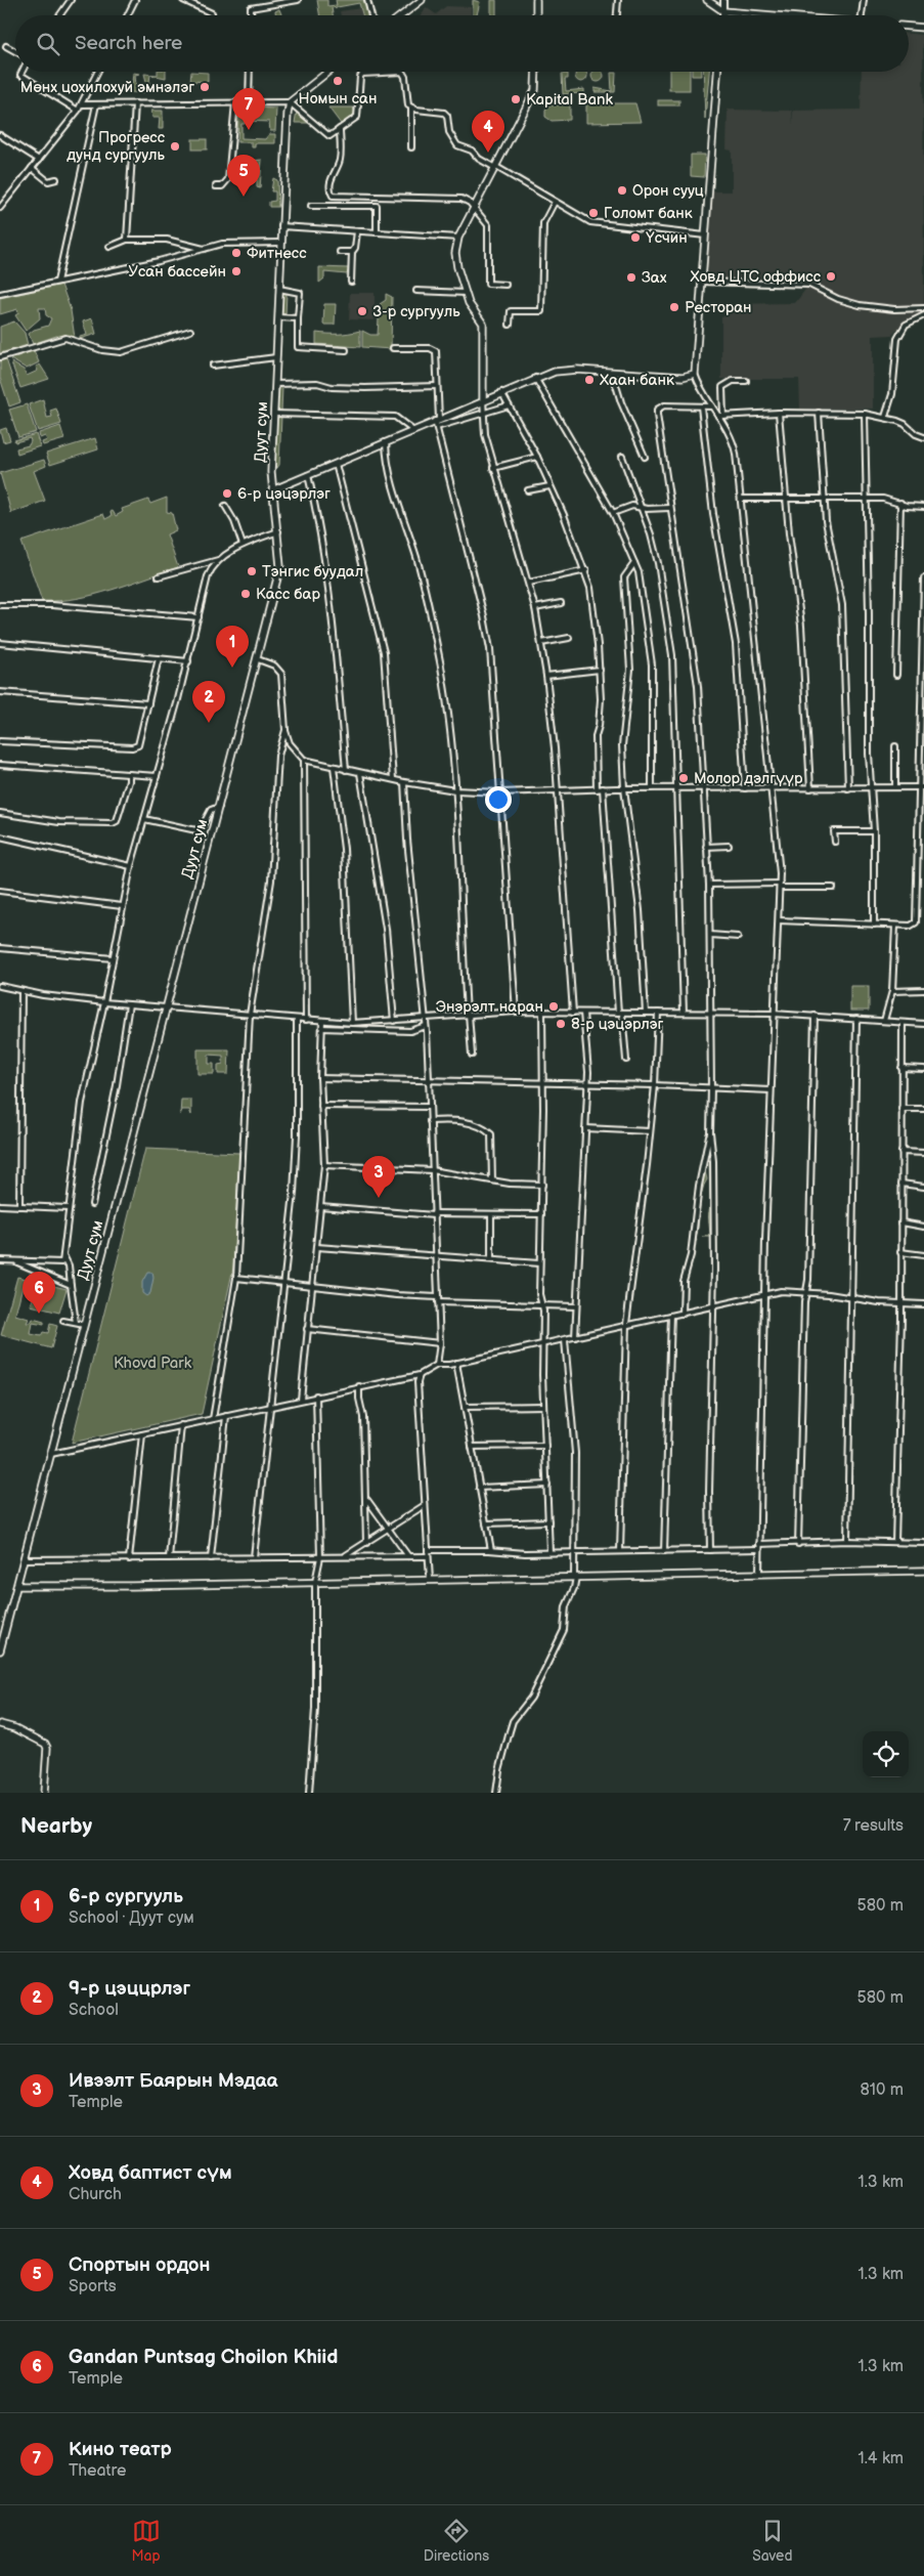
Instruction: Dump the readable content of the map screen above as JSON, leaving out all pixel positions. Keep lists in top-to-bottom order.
{
  "streets": {
    "main road": ["Дуут сум"]
  },
  "parks": ["Khovd Park"],
  "places": [
    "Номын сан",
    "Мөнх цохилохуй эмнэлэг",
    "Kapital Bank",
    "Прогресс дунд сургууль",
    "Орон сууц",
    "Голомт банк",
    "Үсчин",
    "Фитнесс",
    "Усан бассейн",
    "Ховд ЦТС оффисс",
    "Зах",
    "Ресторан",
    "3-р сургууль",
    "Хаан банк",
    "6-р цэцэрлэг",
    "Тэнгис буудал",
    "Касс бар",
    "Молор дэлгүүр",
    "Энэрэлт наран",
    "8-р цэцэрлэг"
  ],
  "page": {
    "search": "Search here",
    "pins": [
      "7",
      "4",
      "5",
      "1",
      "2",
      "3",
      "6"
    ],
    "heading": ["Nearby", "7 results"],
    "list": [
      {
        "mark": "1",
        "name": "6-р сургууль",
        "note": "School · Дуут сум",
        "value": "580 m"
      },
      {
        "mark": "2",
        "name": "9-р цэццрлэг",
        "note": "School",
        "value": "580 m"
      },
      {
        "mark": "3",
        "name": "Ивээлт Баярын Мэдаа",
        "note": "Temple",
        "value": "810 m"
      },
      {
        "mark": "4",
        "name": "Ховд баптист сүм",
        "note": "Church",
        "value": "1.3 km"
      },
      {
        "mark": "5",
        "name": "Спортын ордон",
        "note": "Sports",
        "value": "1.3 km"
      },
      {
        "mark": "6",
        "name": "Gandan Puntsag Choilon Khiid",
        "note": "Temple",
        "value": "1.3 km"
      },
      {
        "mark": "7",
        "name": "Кино театр",
        "note": "Theatre",
        "value": "1.4 km"
      }
    ],
    "nav": ["Map", "Directions", "Saved"]
  }
}
